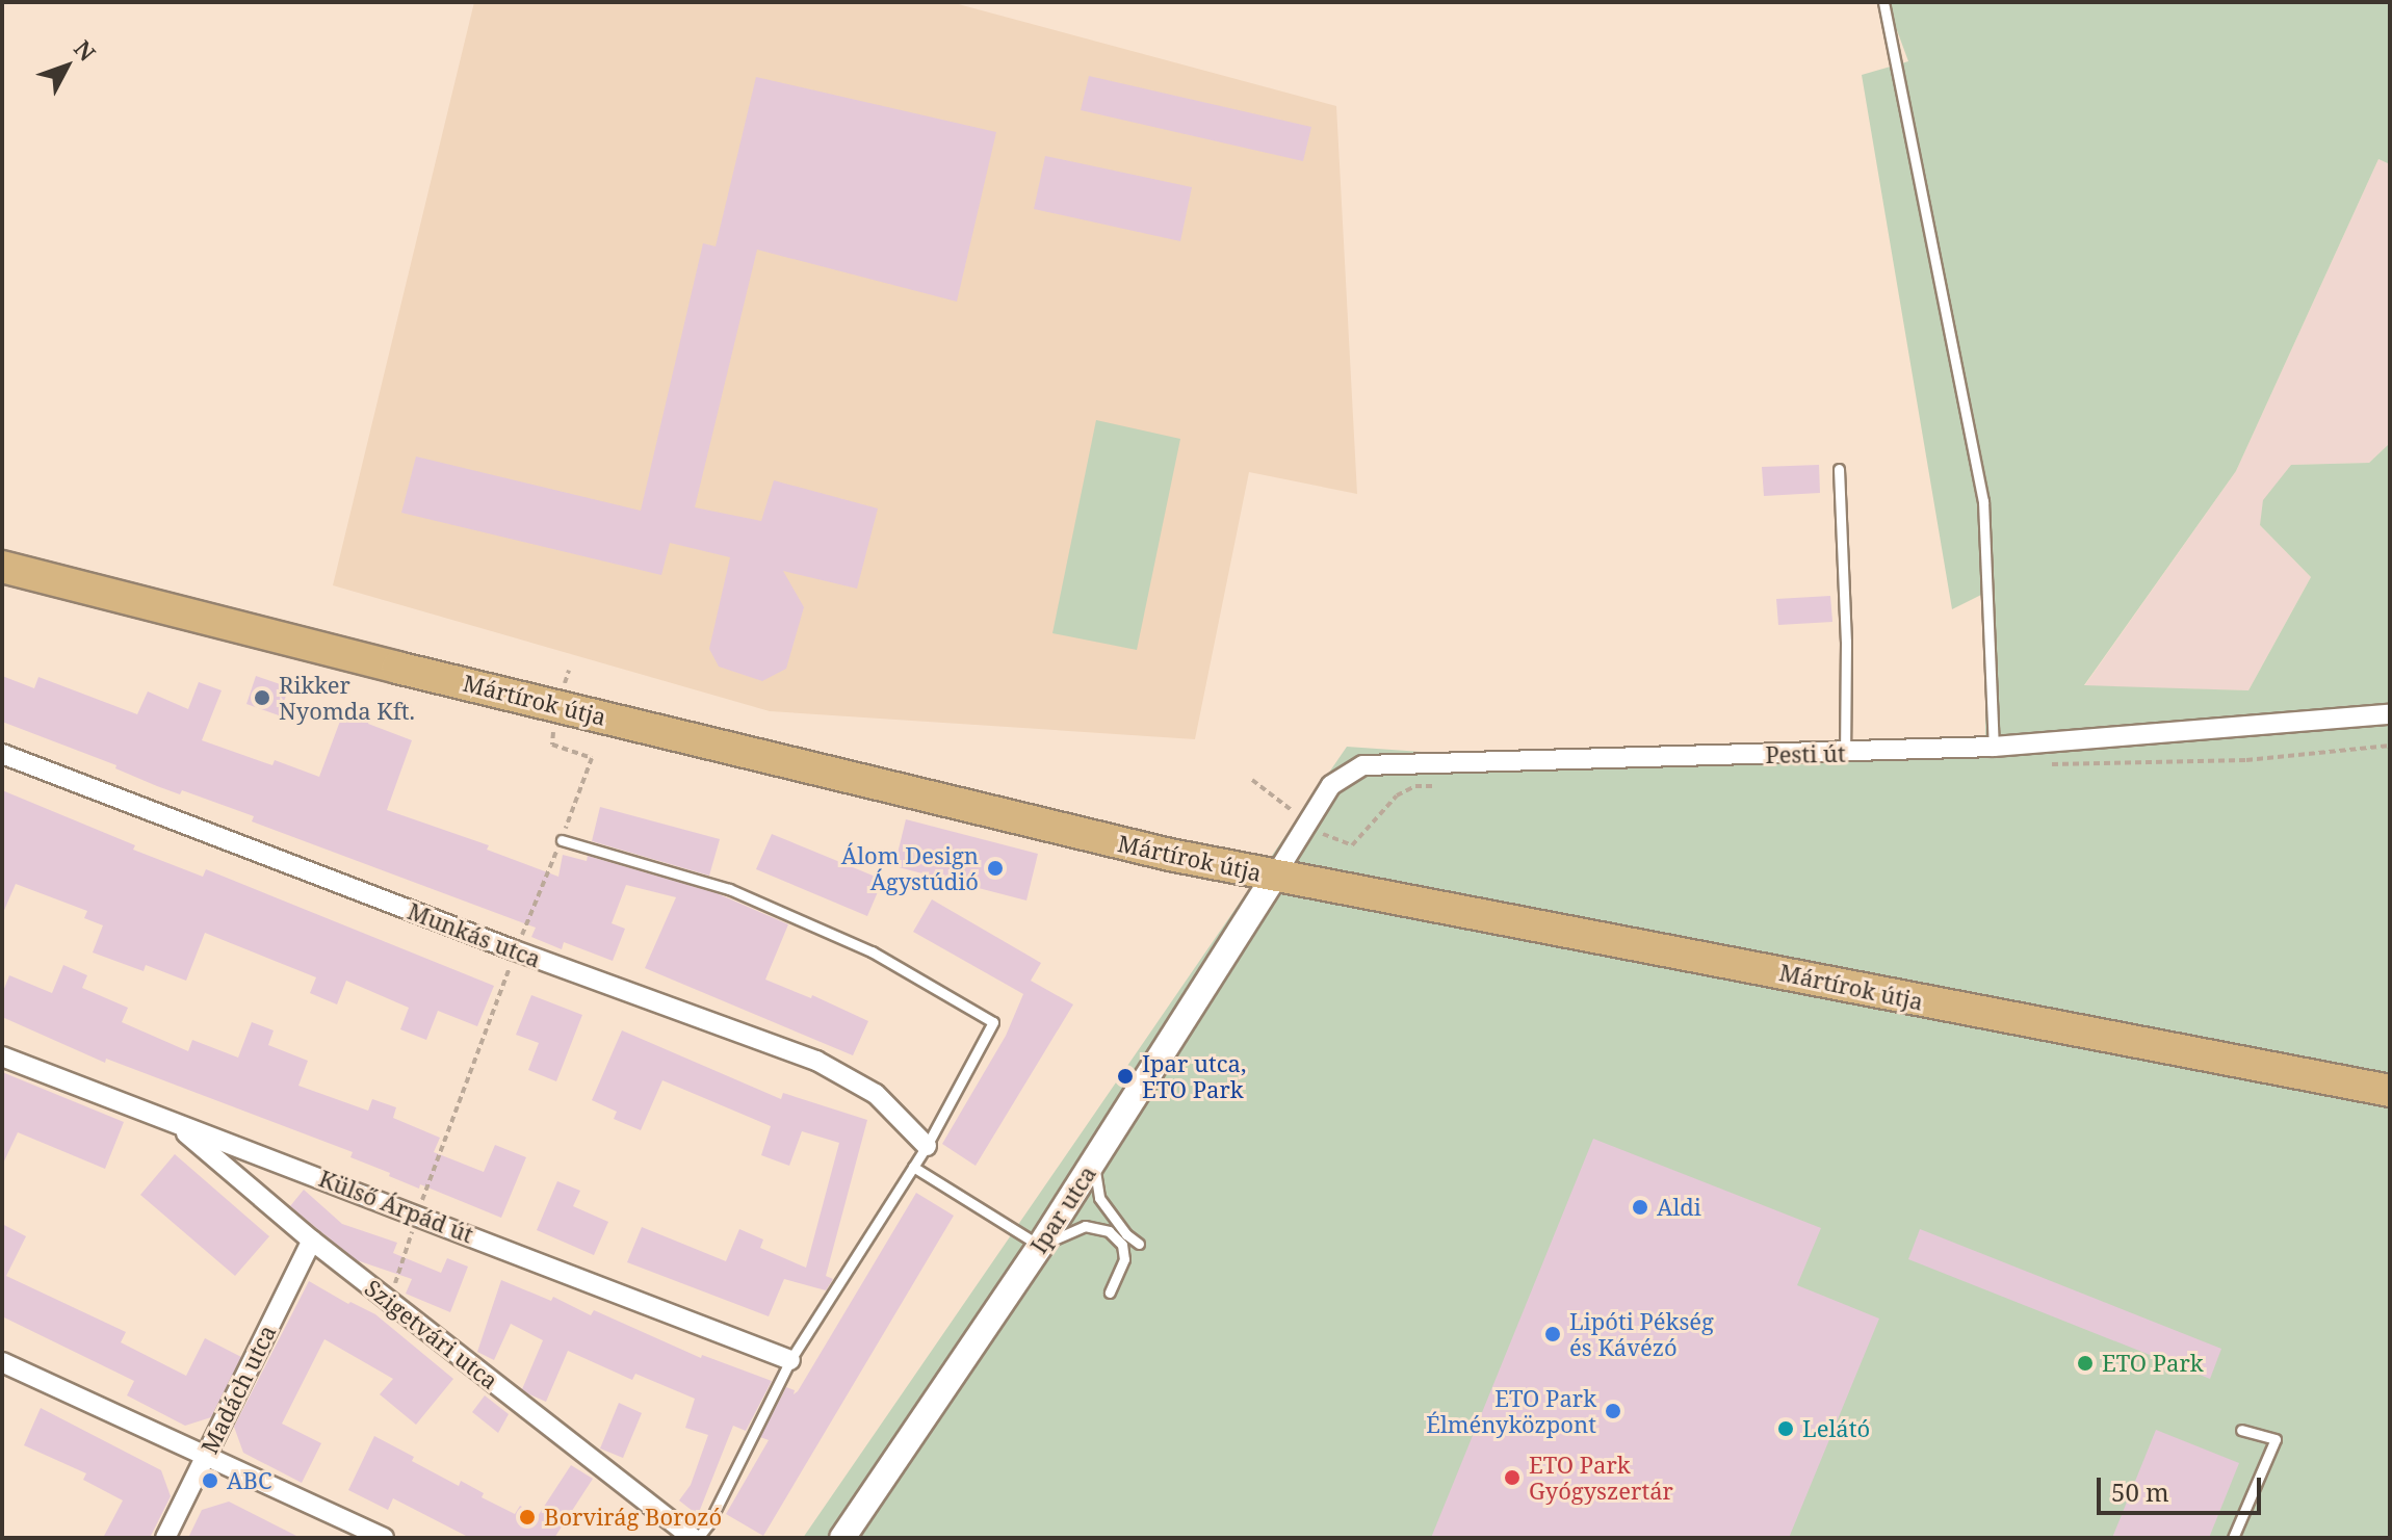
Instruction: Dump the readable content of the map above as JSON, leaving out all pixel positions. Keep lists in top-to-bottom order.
{
  "streets": {
    "main road": ["Mártírok útja"],
    "street": [
      "Pesti út",
      "Munkás utca",
      "Külső Árpád út",
      "Ipar utca",
      "Szigetvári utca",
      "Madách utca"
    ]
  },
  "crossings": [
    ["Mártírok útja", "Pesti út"],
    ["Mártírok útja", "Ipar utca"],
    ["Pesti út", "Ipar utca"],
    ["Külső Árpád út", "Szigetvári utca"],
    ["Szigetvári utca", "Madách utca"]
  ],
  "places": [
    "Rikker Nyomda Kft.",
    "Álom Design Ágystúdió",
    "Ipar utca, ETO Park",
    "Aldi",
    "Lipóti Pékség és Kávézó",
    "ETO Park",
    "ETO Park Élményközpont",
    "Lelátó",
    "ETO Park Gyógyszertár",
    "ABC",
    "Borvirág Borozó"
  ],
  "scale_bar": "50 m",
  "north": "top right"
}
